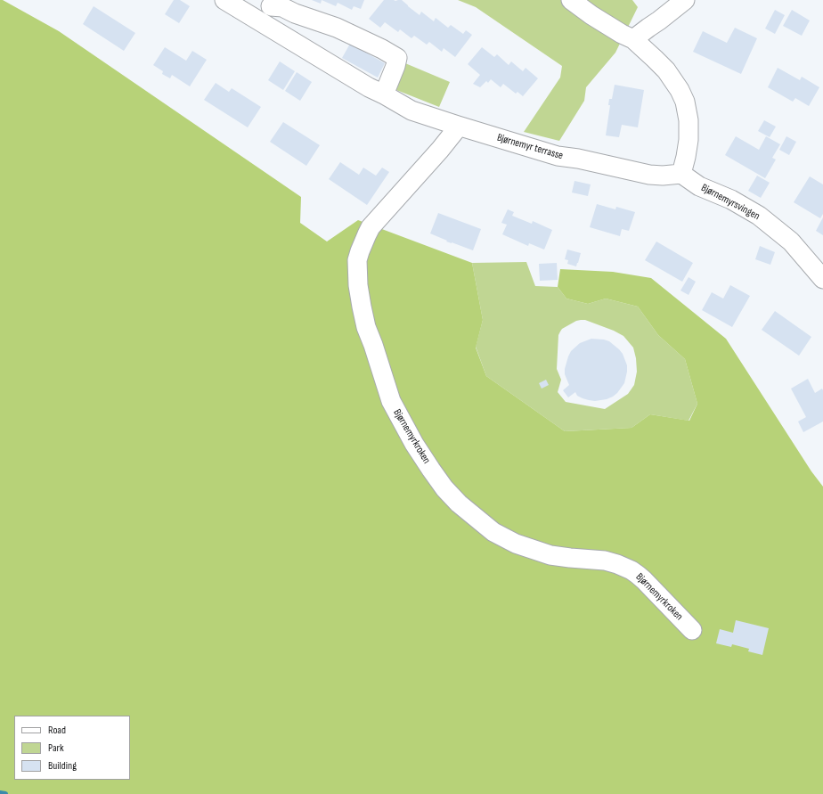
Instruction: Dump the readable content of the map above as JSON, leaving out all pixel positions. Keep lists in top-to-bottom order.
{
  "streets": {
    "street": ["Bjørnemyr terrasse", "Bjørnemyrsvingen", "Bjørnemyrkroken"]
  },
  "crossings": [
    ["Bjørnemyr terrasse", "Bjørnemyrsvingen"],
    ["Bjørnemyr terrasse", "Bjørnemyrkroken"]
  ],
  "legend": ["Road", "Park", "Building"]
}
